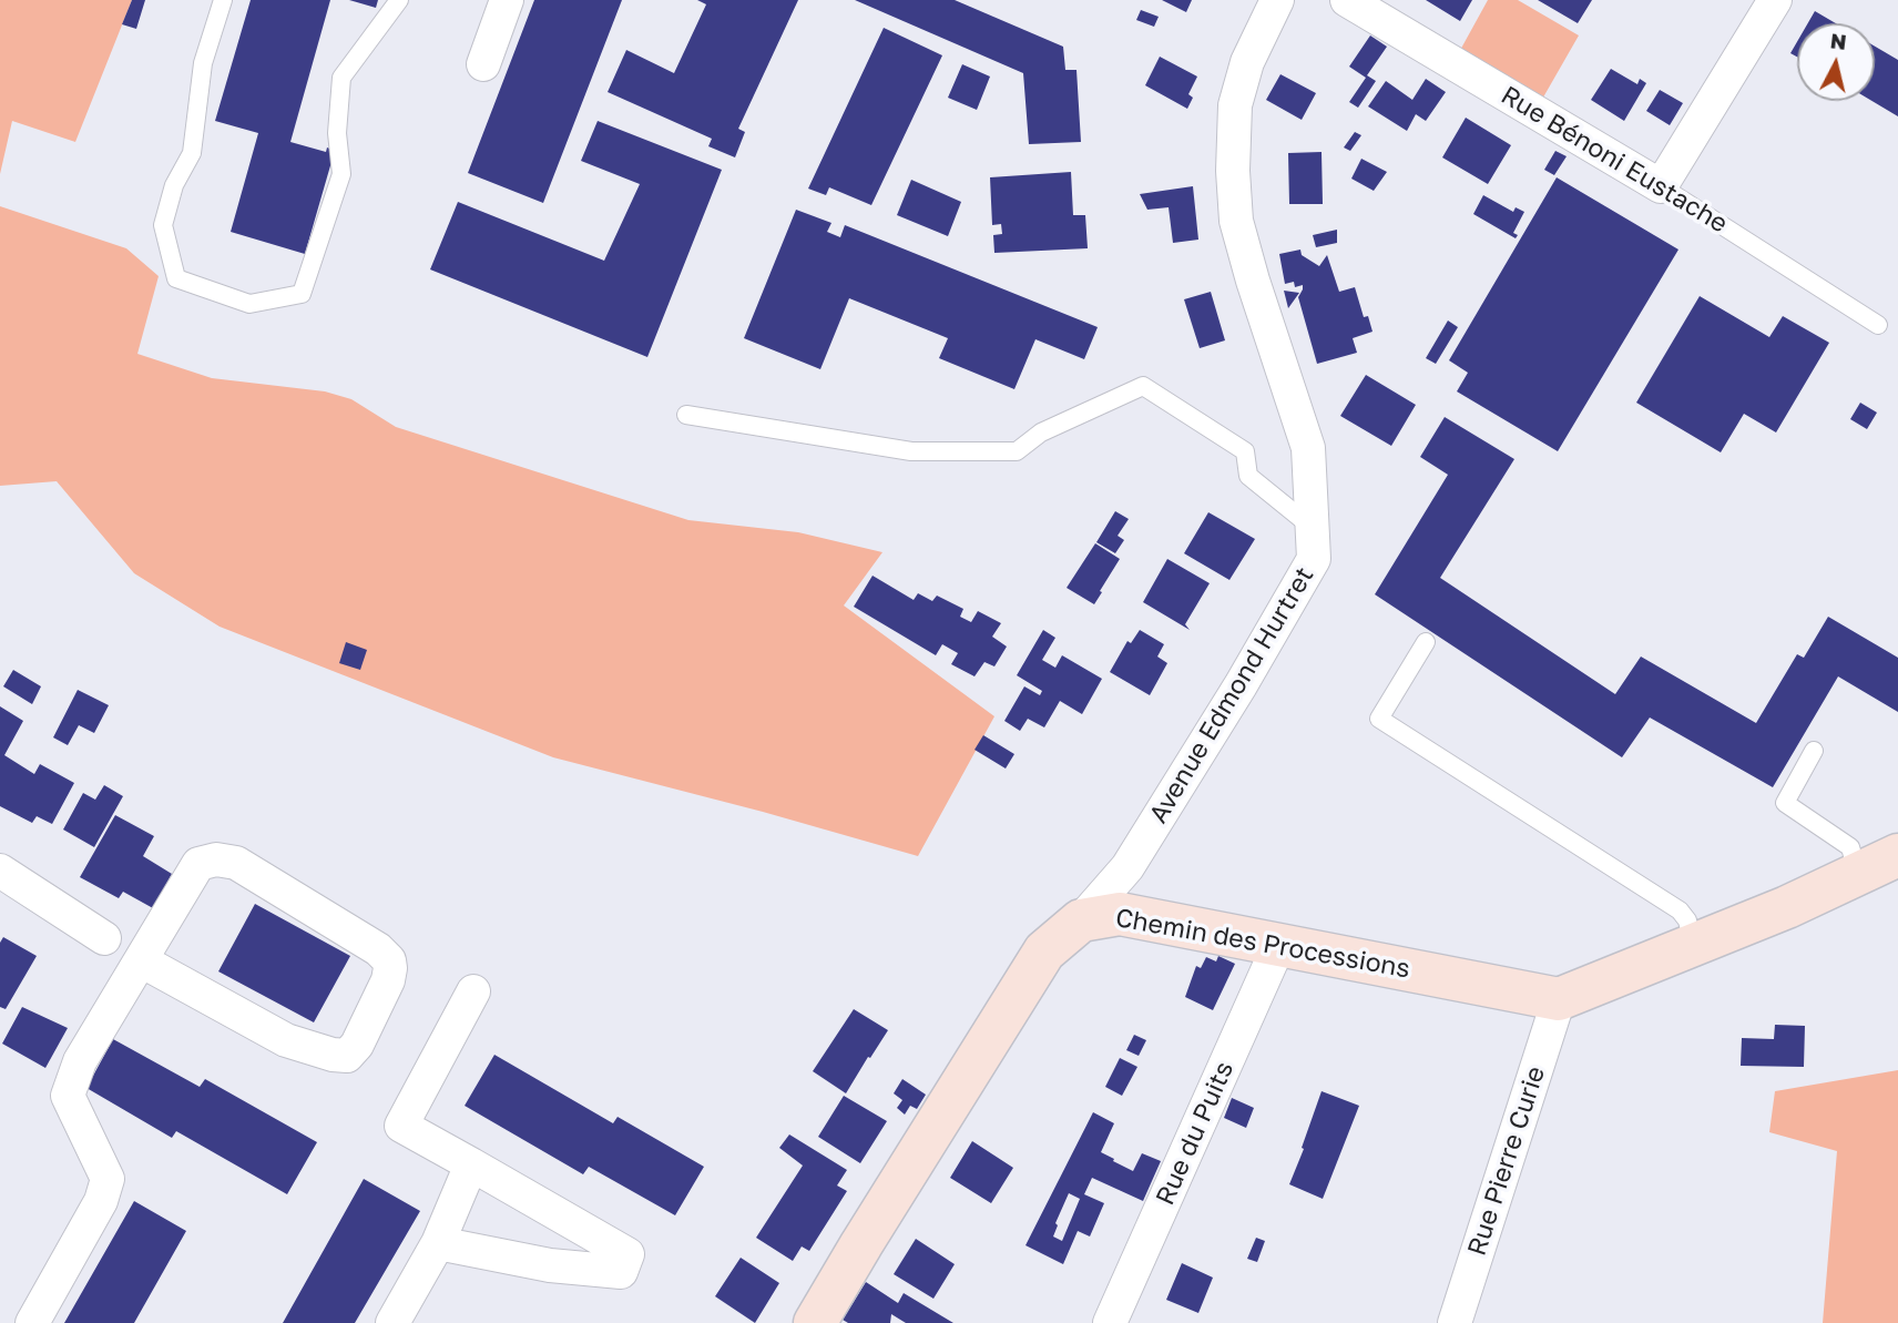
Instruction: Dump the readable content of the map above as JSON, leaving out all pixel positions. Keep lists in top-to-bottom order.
{
  "streets": {
    "street": [
      "Rue Bénoni Eustache",
      "Avenue Edmond Hurtret",
      "Chemin des Processions",
      "Rue du Puits",
      "Rue Pierre Curie"
    ]
  },
  "crossings": [
    ["Avenue Edmond Hurtret", "Chemin des Processions"],
    ["Chemin des Processions", "Rue du Puits"],
    ["Chemin des Processions", "Rue Pierre Curie"]
  ],
  "north": "top"
}
